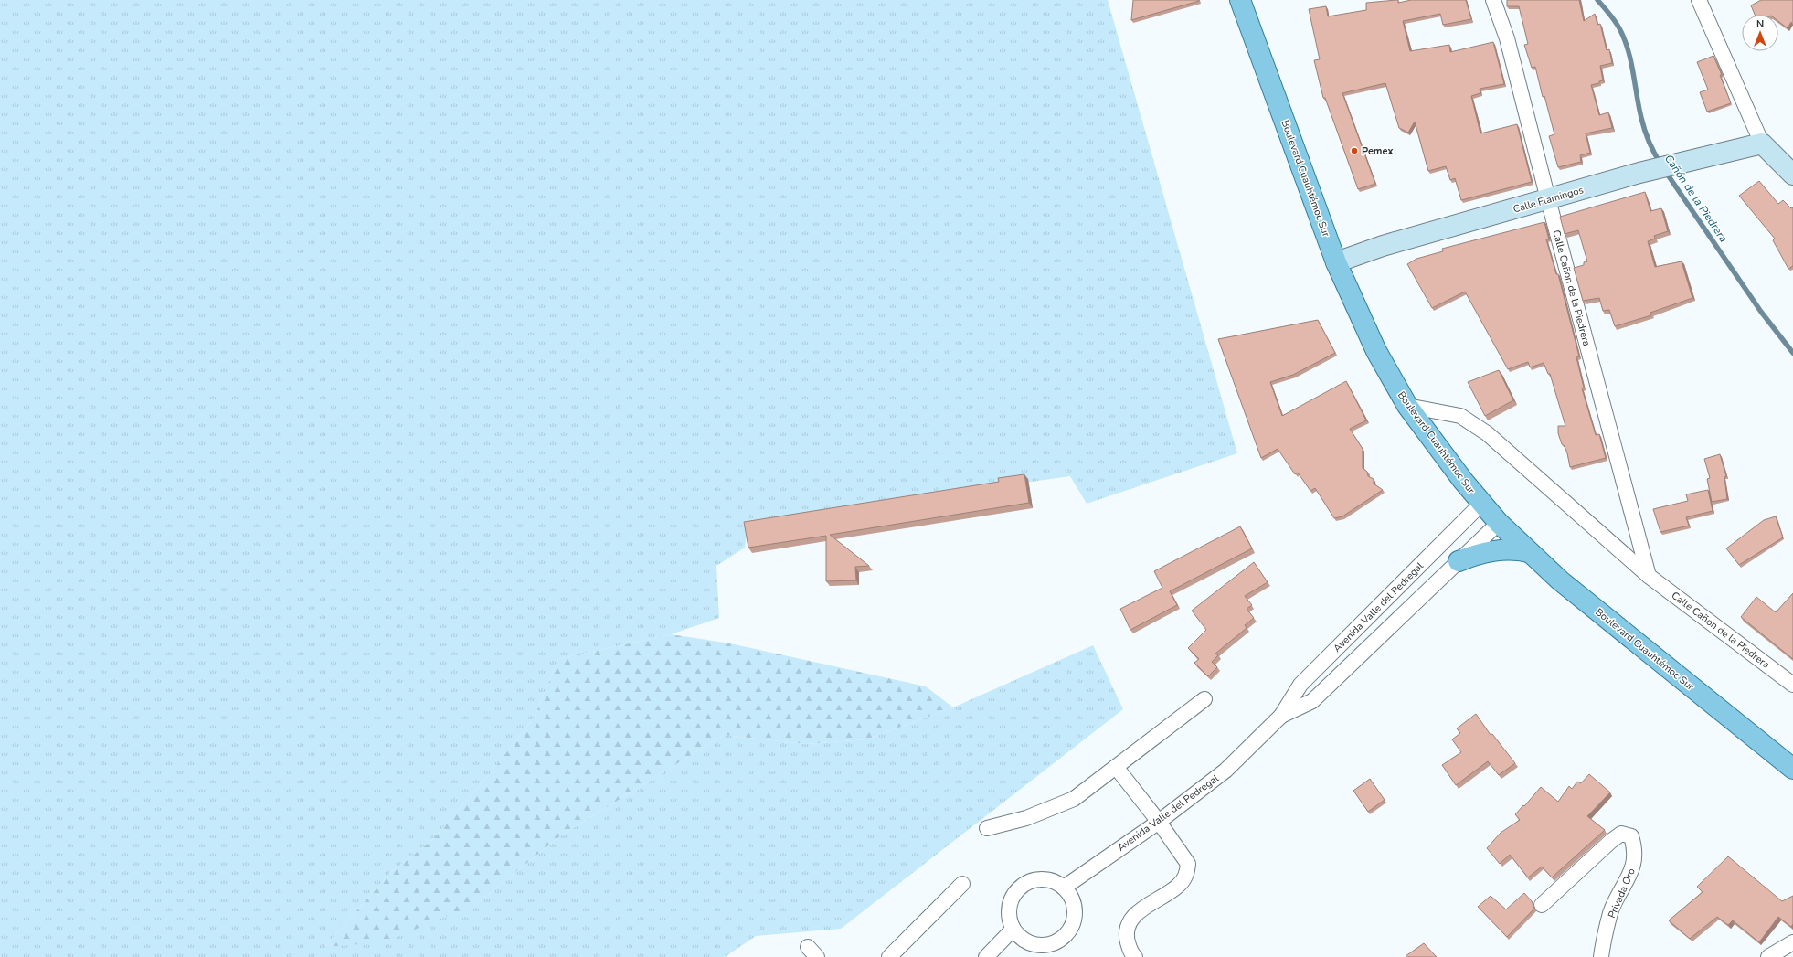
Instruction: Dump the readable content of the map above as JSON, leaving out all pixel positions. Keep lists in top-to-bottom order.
{
  "streets": {
    "main road": ["Boulevard Cuauhtémoc Sur"],
    "street": [
      "Calle Flamingos",
      "Calle Cañon de la Piedrera",
      "Avenida Valle del Pedregal",
      "Privada Oro"
    ]
  },
  "crossings": [
    ["Boulevard Cuauhtémoc Sur", "Calle Flamingos"],
    ["Boulevard Cuauhtémoc Sur", "Calle Cañon de la Piedrera"],
    ["Boulevard Cuauhtémoc Sur", "Avenida Valle del Pedregal"],
    ["Calle Flamingos", "Calle Cañon de la Piedrera"]
  ],
  "water": ["Cañón de la Piedrera"],
  "places": ["Pemex"],
  "north": "top"
}
